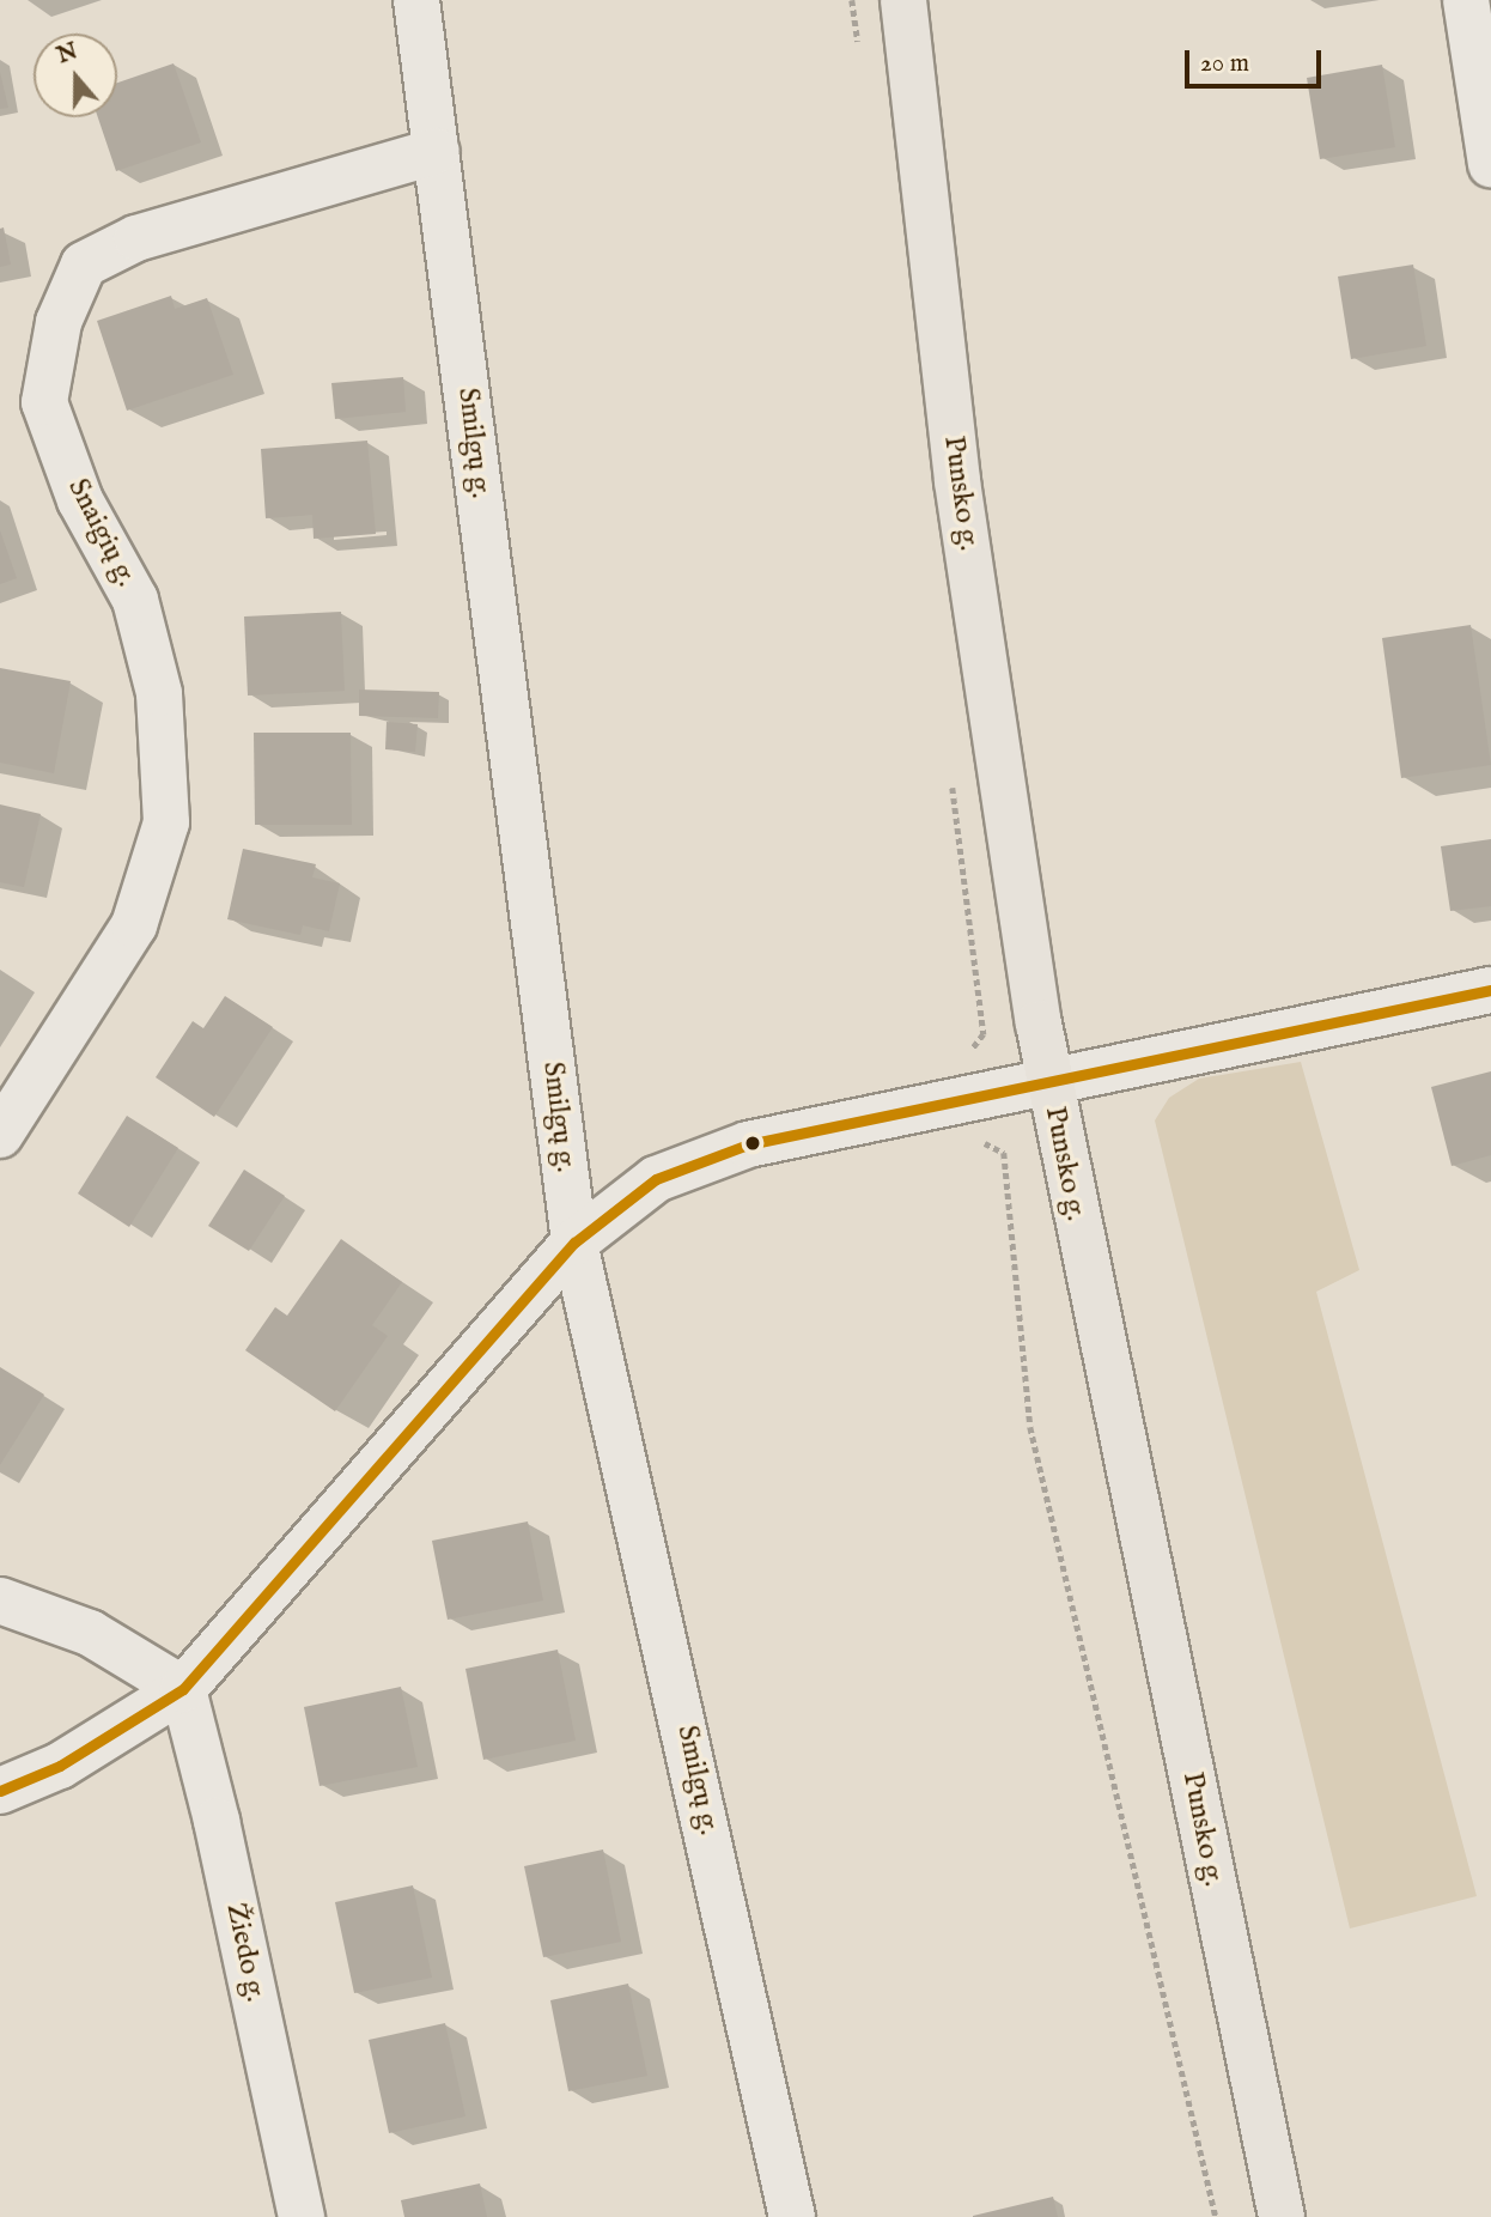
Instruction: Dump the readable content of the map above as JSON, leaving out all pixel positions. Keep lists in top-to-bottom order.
{
  "streets": {
    "main road": ["Punsko g."],
    "street": ["Smilgų g.", "Snaigių g.", "Žiedo g."]
  },
  "crossings": [
    ["Smilgų g.", "Snaigių g."]
  ],
  "scale_bar": "20 m",
  "north": "top"
}
